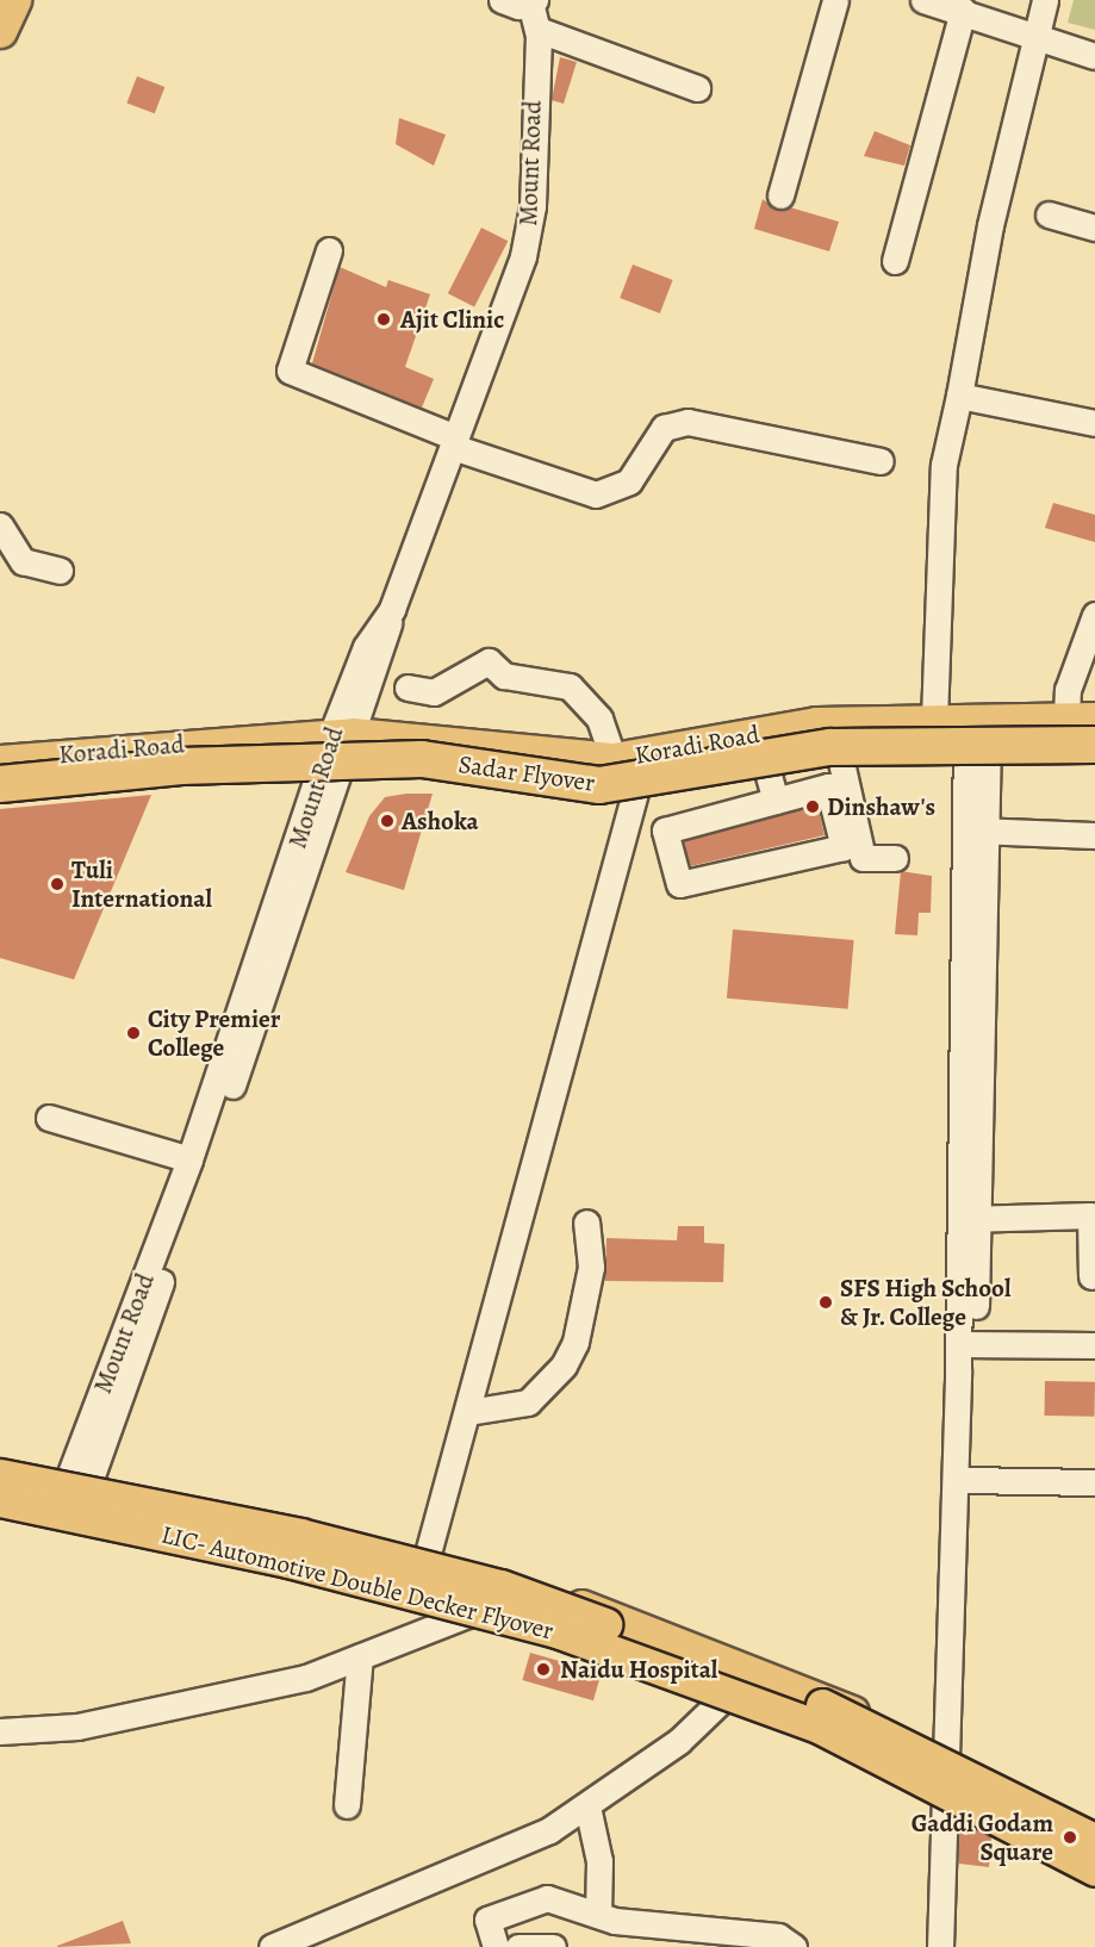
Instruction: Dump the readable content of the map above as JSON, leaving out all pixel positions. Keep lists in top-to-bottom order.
{
  "streets": {
    "highway": ["Sadar Flyover"],
    "main road": ["Koradi Road", "LIC- Automotive Double Decker Flyover"],
    "street": ["Mount Road"]
  },
  "crossings": [
    ["Mount Road", "Koradi Road"],
    ["Koradi Road", "Sadar Flyover"]
  ],
  "places": [
    "Ajit Clinic",
    "Dinshaw's",
    "Ashoka",
    "Tuli International",
    "City Premier College",
    "SFS High School & Jr. College",
    "Naidu Hospital",
    "Gaddi Godam Square"
  ]
}
